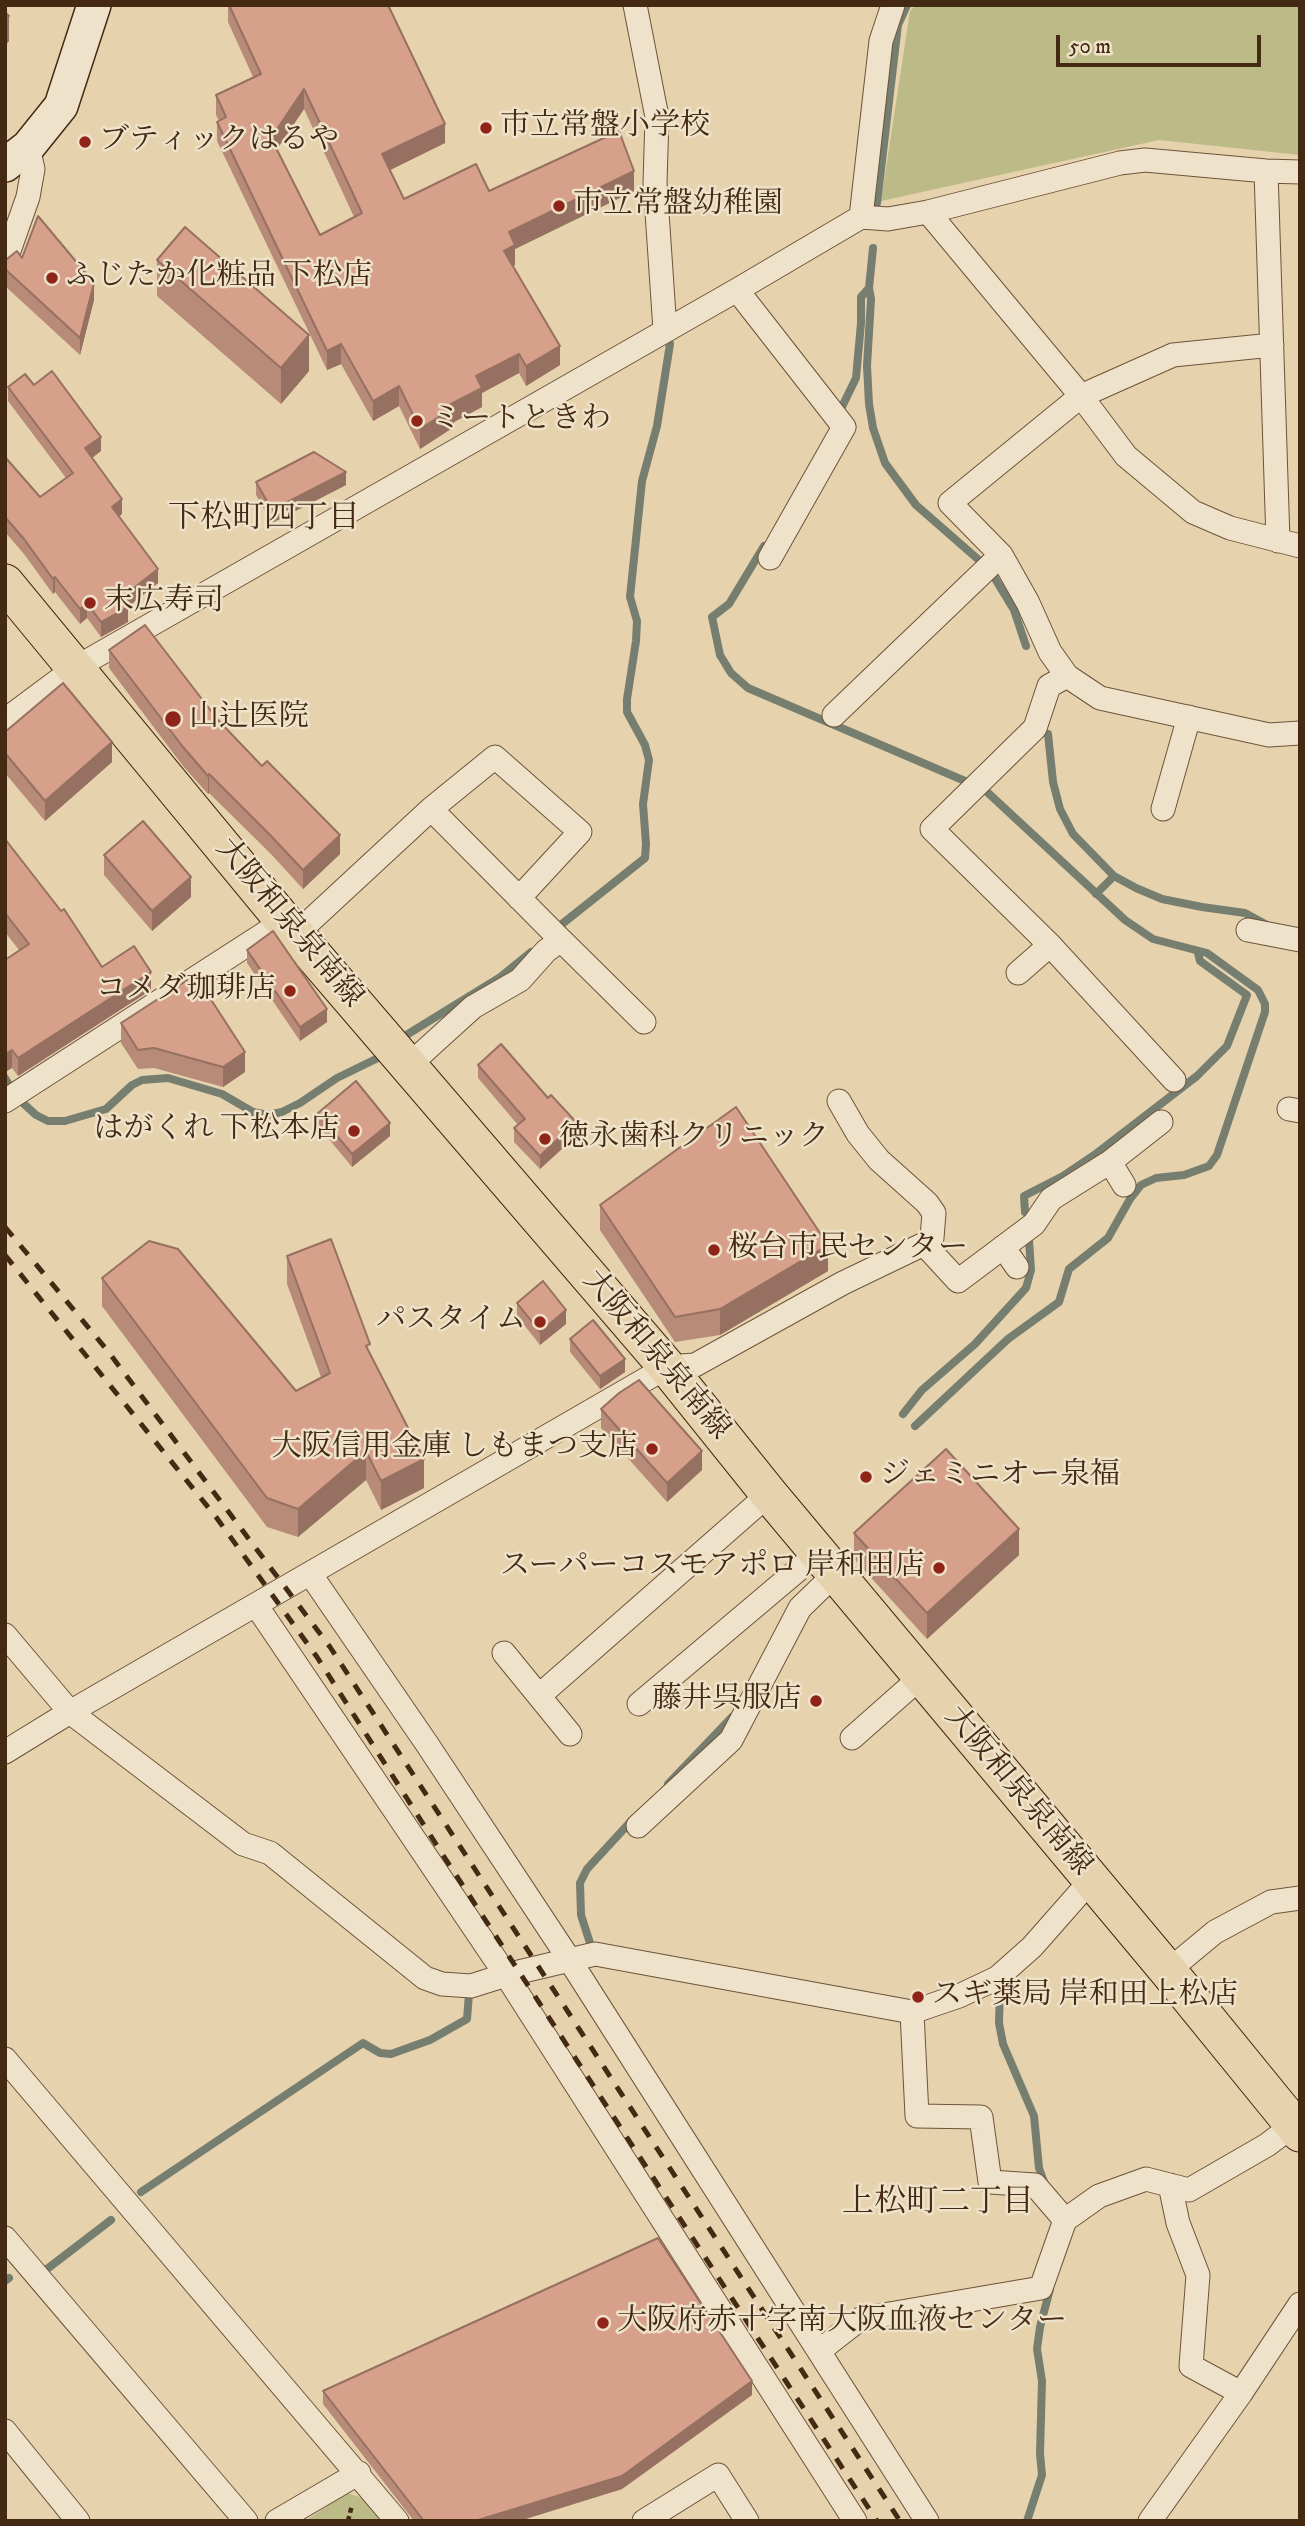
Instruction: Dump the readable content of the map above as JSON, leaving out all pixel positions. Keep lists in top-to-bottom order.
{
  "streets": {
    "main road": ["大阪和泉泉南線"]
  },
  "districts": ["下松町四丁目", "上松町二丁目"],
  "places": [
    "市立常盤小学校",
    "ブティックはるや",
    "市立常盤幼稚園",
    "ふじたか化粧品 下松店",
    "ミートときわ",
    "末広寿司",
    "山辻医院",
    "コメダ珈琲店",
    "はがくれ 下松本店",
    "徳永歯科クリニック",
    "桜台市民センター",
    "パスタイム",
    "大阪信用金庫 しもまつ支店",
    "ジェミニオー泉福",
    "スーパーコスモアポロ 岸和田店",
    "藤井呉服店",
    "スギ薬局 岸和田上松店",
    "大阪府赤十字南大阪血液センター"
  ],
  "scale_bar": "50 m"
}
